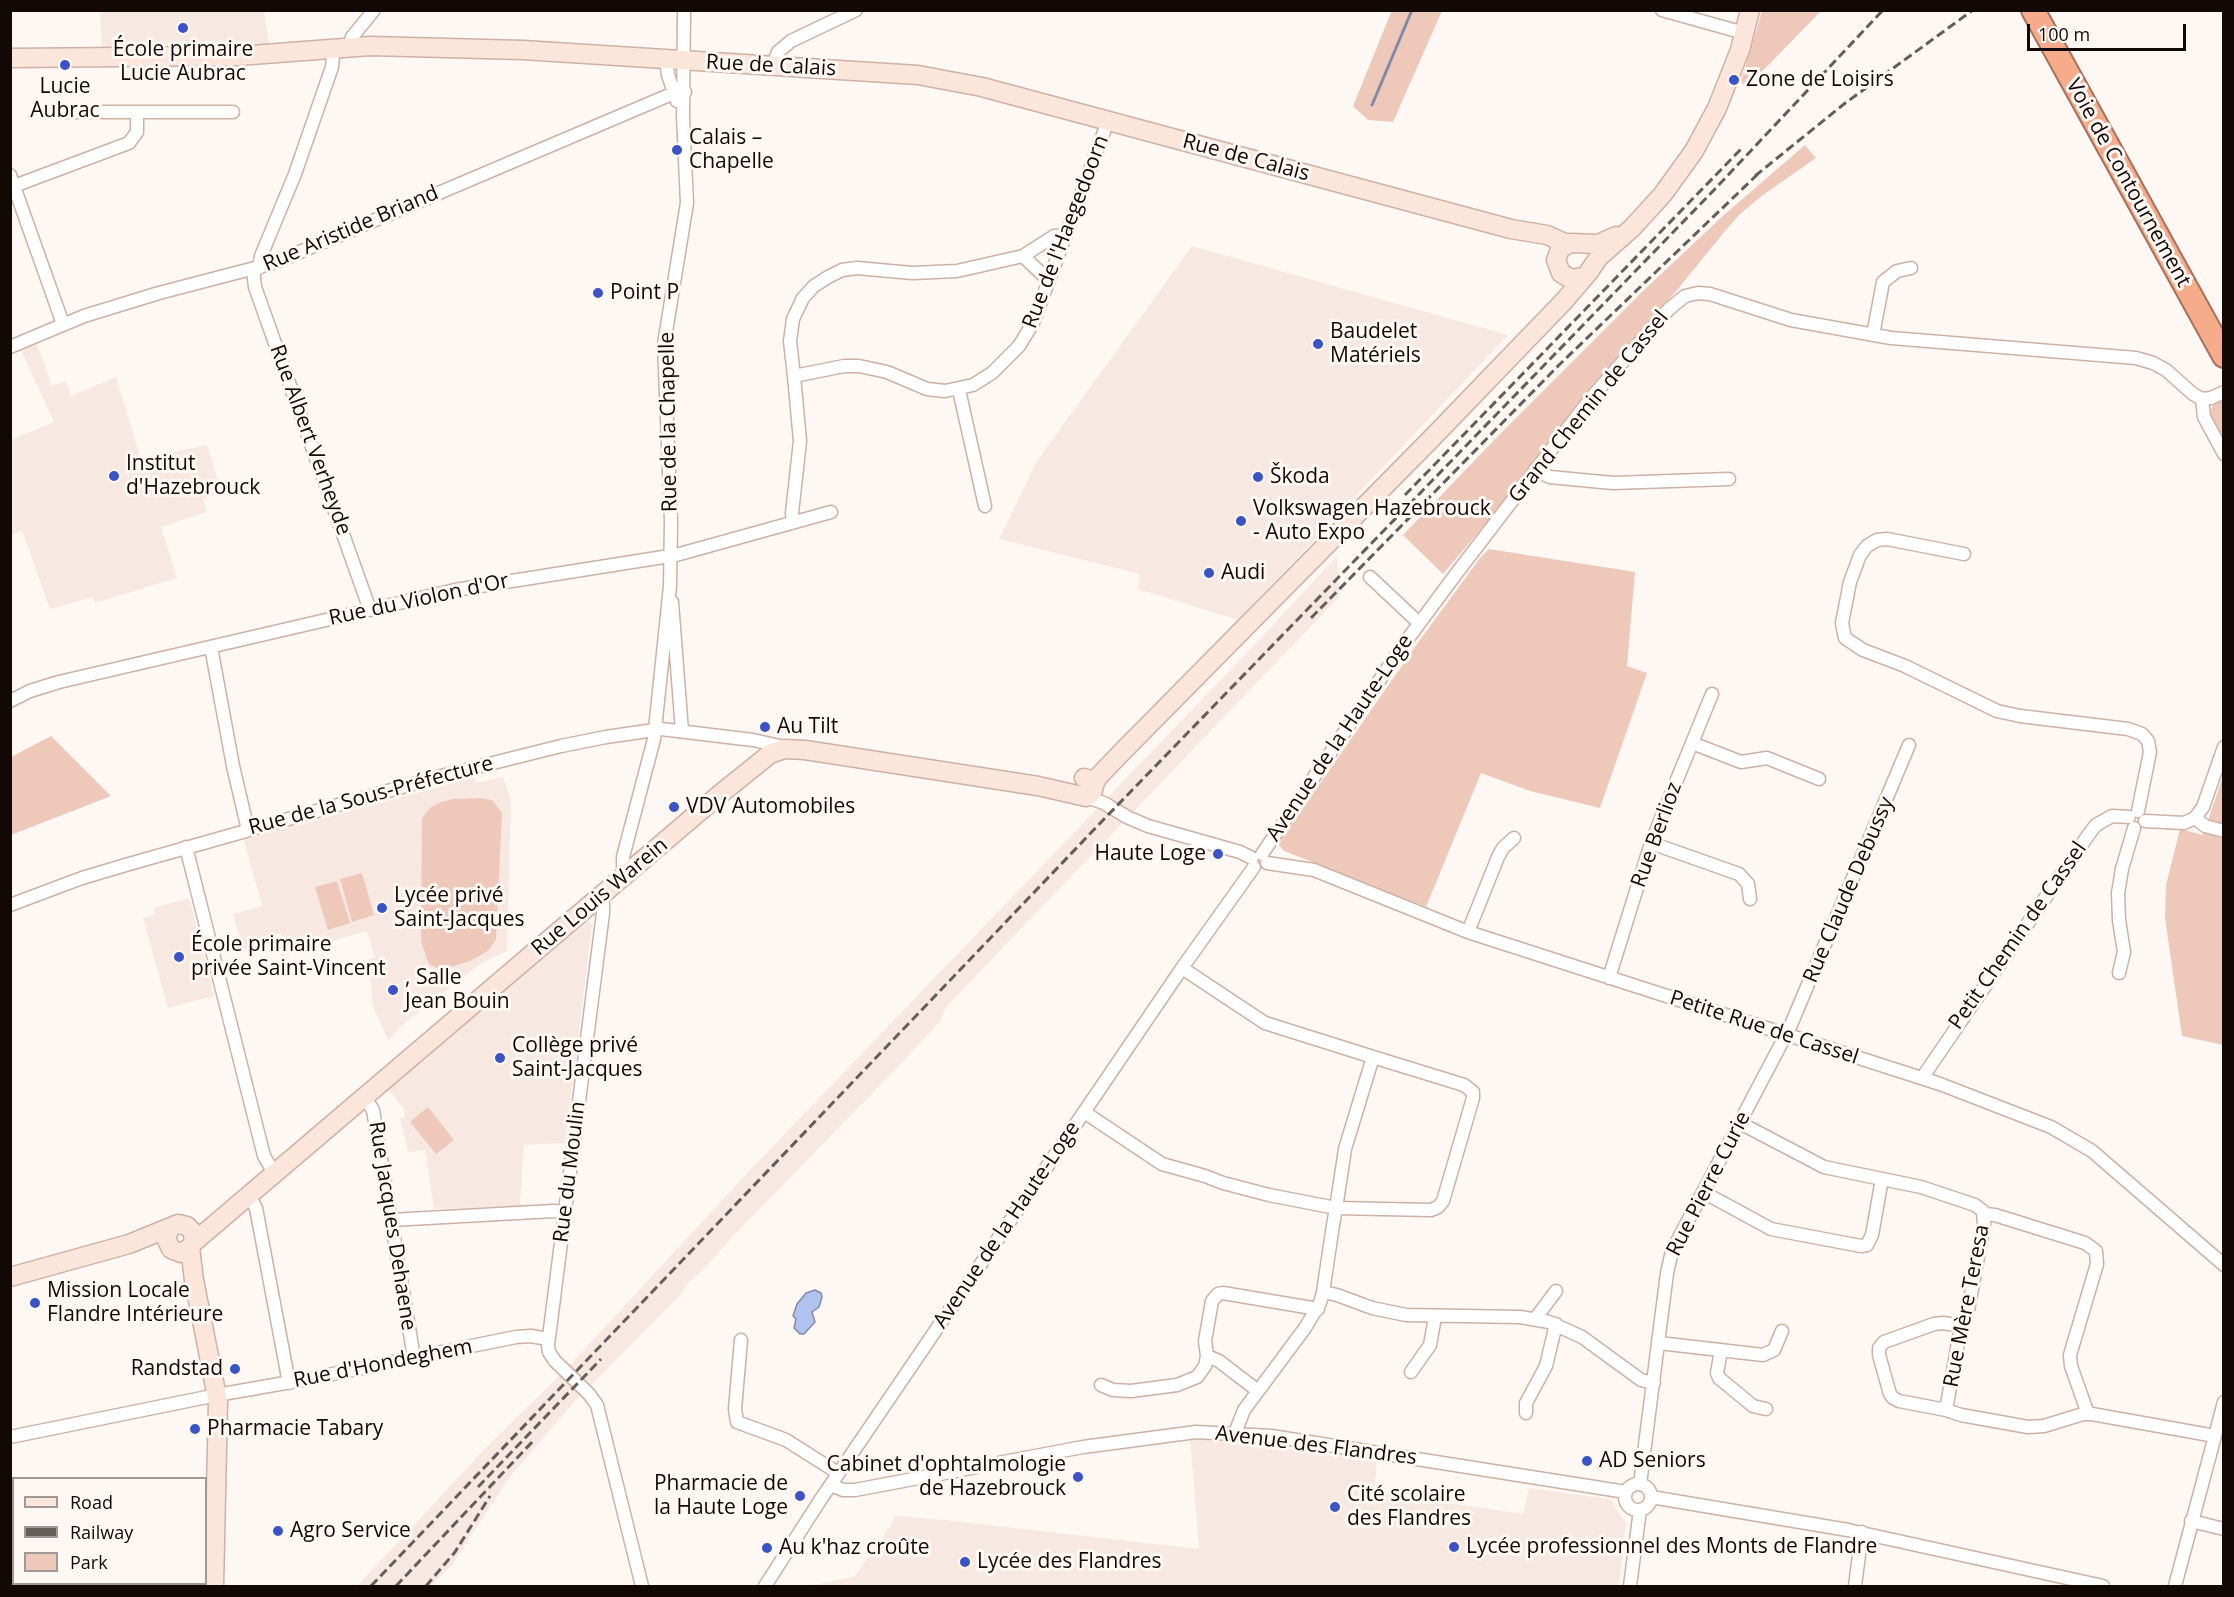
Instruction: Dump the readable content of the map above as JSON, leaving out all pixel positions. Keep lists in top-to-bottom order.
{
  "streets": {
    "highway": ["Voie de Contournement"],
    "main road": ["Rue de Calais", "Rue Louis Warein"],
    "street": [
      "Rue Aristide Briand",
      "Rue de l'Haegedoorn",
      "Grand Chemin de Cassel",
      "Rue de la Chapelle",
      "Rue Albert Verheyde",
      "Rue du Violon d'Or",
      "Avenue de la Haute-Loge",
      "Rue de la Sous-Préfecture",
      "Rue Berlioz",
      "Rue Claude Debussy",
      "Petit Chemin de Cassel",
      "Petite Rue de Cassel",
      "Rue du Moulin",
      "Rue Pierre Curie",
      "Rue Jacques Dehaene",
      "Rue Mère Teresa",
      "Rue d'Hondeghem",
      "Avenue des Flandres"
    ]
  },
  "crossings": [
    ["Rue de Calais", "Rue de l'Haegedoorn"],
    ["Rue de Calais", "Rue de la Chapelle"],
    ["Rue Aristide Briand", "Rue de la Chapelle"],
    ["Rue Aristide Briand", "Rue Albert Verheyde"],
    ["Grand Chemin de Cassel", "Avenue de la Haute-Loge"],
    ["Rue de la Chapelle", "Rue du Violon d'Or"],
    ["Rue de la Chapelle", "Rue de la Sous-Préfecture"],
    ["Rue Albert Verheyde", "Rue du Violon d'Or"],
    ["Avenue de la Haute-Loge", "Petite Rue de Cassel"],
    ["Avenue de la Haute-Loge", "Avenue des Flandres"],
    ["Rue Berlioz", "Petite Rue de Cassel"],
    ["Rue Claude Debussy", "Petite Rue de Cassel"],
    ["Rue Claude Debussy", "Rue Pierre Curie"],
    ["Rue Louis Warein", "Rue du Moulin"],
    ["Rue Louis Warein", "Rue Jacques Dehaene"],
    ["Petit Chemin de Cassel", "Petite Rue de Cassel"],
    ["Petite Rue de Cassel", "Rue Pierre Curie"],
    ["Rue du Moulin", "Rue d'Hondeghem"],
    ["Rue Pierre Curie", "Rue Mère Teresa"],
    ["Rue Pierre Curie", "Avenue des Flandres"],
    ["Rue Jacques Dehaene", "Rue d'Hondeghem"]
  ],
  "places": [
    "École primaire Lucie Aubrac",
    "Lucie Aubrac",
    "Zone de Loisirs",
    "Calais – Chapelle",
    "Point P",
    "Baudelet Matériels",
    "Institut d'Hazebrouck",
    "Škoda",
    "Volkswagen Hazebrouck - Auto Expo",
    "Audi",
    "Au Tilt",
    "VDV Automobiles",
    "Haute Loge",
    "Lycée privé Saint-Jacques",
    "École primaire privée Saint-Vincent",
    ", Salle Jean Bouin",
    "Collège privé Saint-Jacques",
    "Mission Locale Flandre Intérieure",
    "Randstad",
    "Pharmacie Tabary",
    "AD Seniors",
    "Cabinet d'ophtalmologie de Hazebrouck",
    "Pharmacie de la Haute Loge",
    "Cité scolaire des Flandres",
    "Agro Service",
    "Lycée professionnel des Monts de Flandre",
    "Au k'haz croûte",
    "Lycée des Flandres"
  ],
  "legend": ["Road", "Railway", "Park"],
  "scale_bar": "100 m"
}
